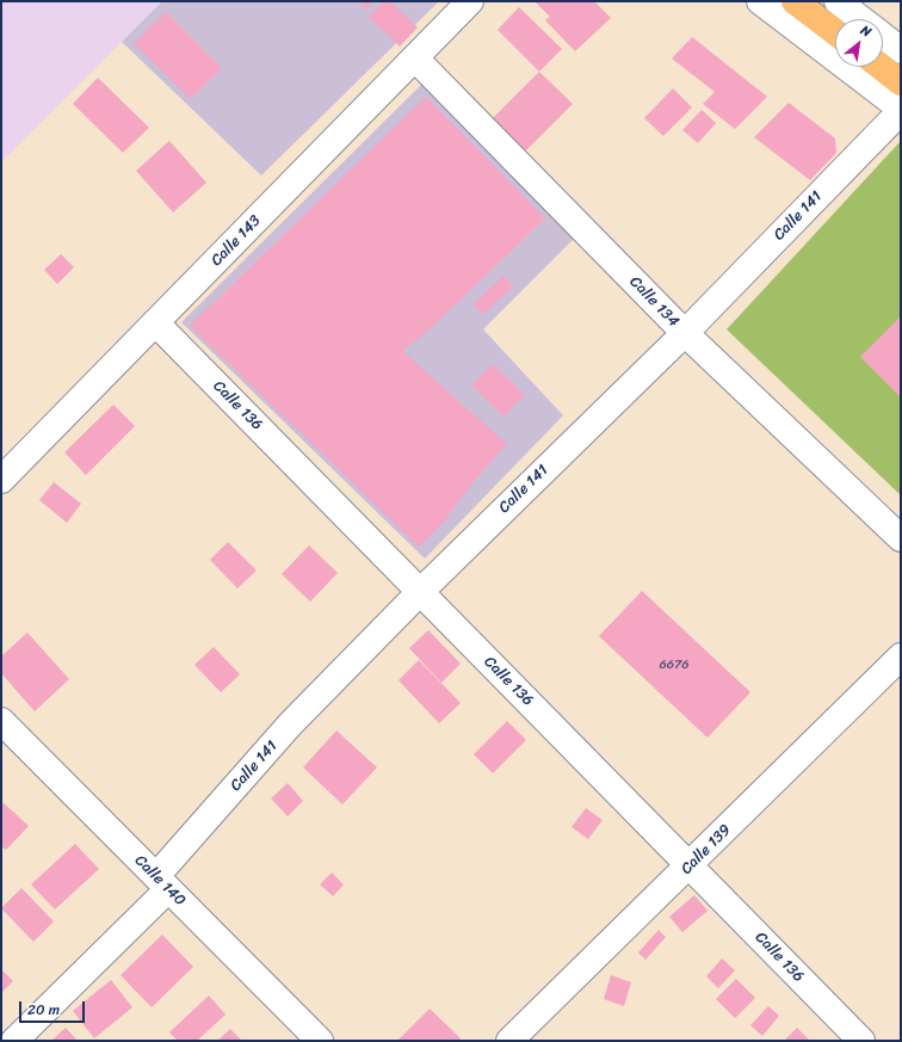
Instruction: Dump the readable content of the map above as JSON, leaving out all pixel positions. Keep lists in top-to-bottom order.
{
  "streets": {
    "street": [
      "Calle 141",
      "Calle 143",
      "Calle 134",
      "Calle 136",
      "Calle 139",
      "Calle 140"
    ]
  },
  "crossings": [
    ["Calle 141", "Calle 134"],
    ["Calle 141", "Calle 136"],
    ["Calle 141", "Calle 140"],
    ["Calle 143", "Calle 134"],
    ["Calle 143", "Calle 136"],
    ["Calle 136", "Calle 139"]
  ],
  "house_numbers": ["6676"],
  "scale_bar": "20 m",
  "north": "top right"
}
